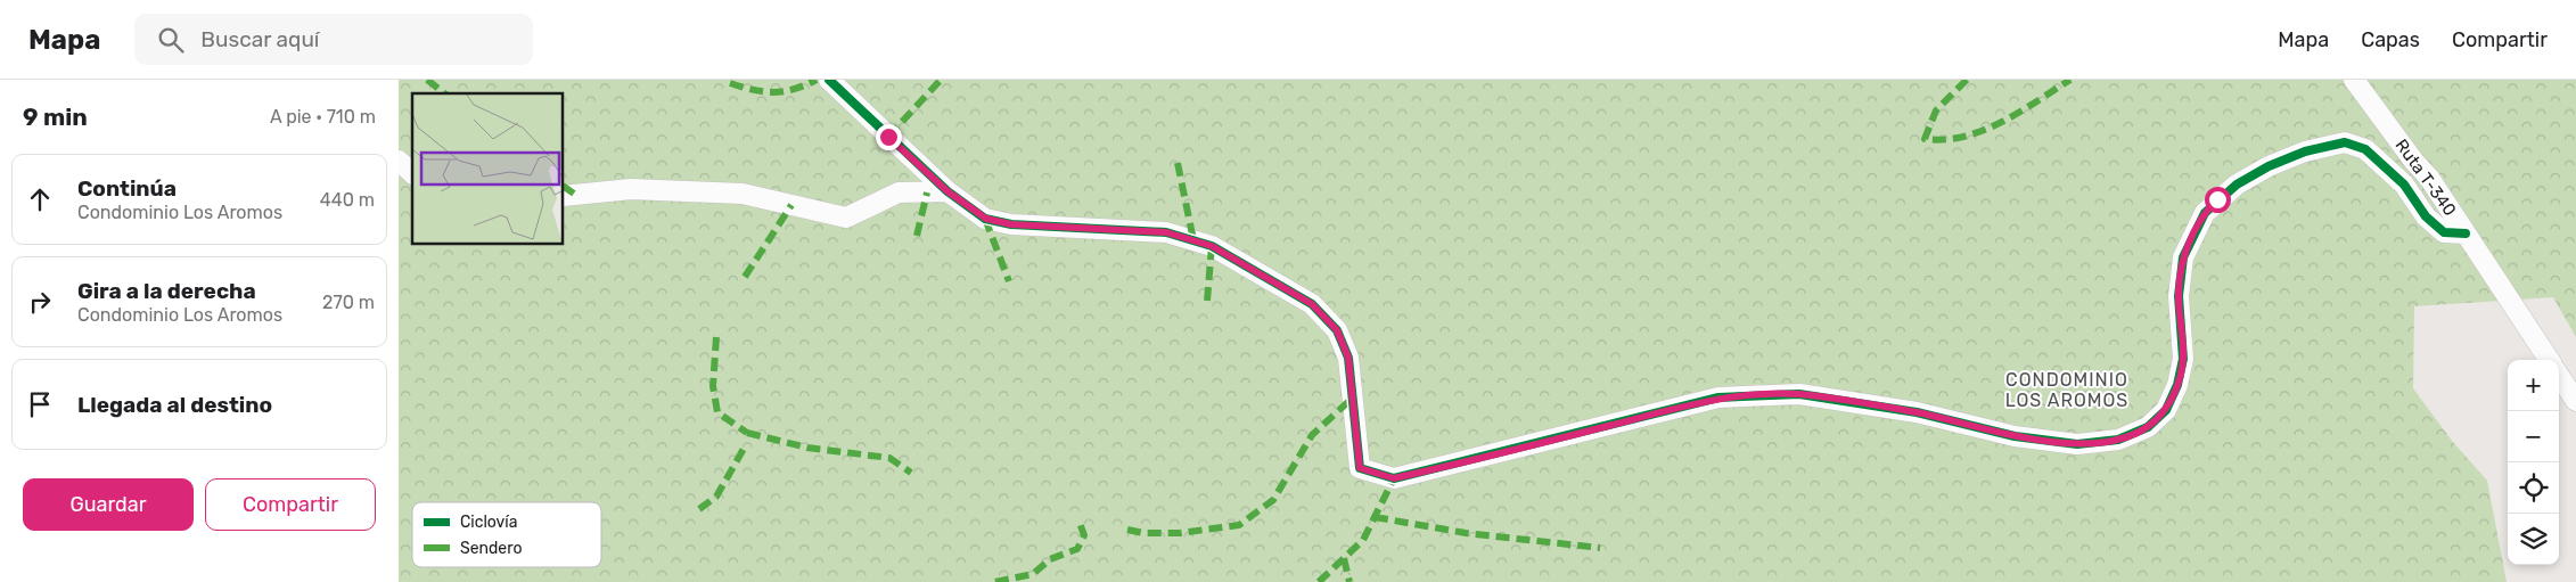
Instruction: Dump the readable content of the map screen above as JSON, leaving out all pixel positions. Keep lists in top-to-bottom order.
{
  "streets": {
    "street": ["Ruta T-340"]
  },
  "districts": ["CONDOMINIO LOS AROMOS"],
  "legend": ["Ciclovía", "Sendero"],
  "page": {
    "header": "Mapa",
    "search": "Buscar aquí",
    "nav": ["Mapa", "Capas", "Compartir"],
    "heading": ["9 min", "A pie · 710 m"],
    "list": [
      ["Continúa", "Condominio Los Aromos", "440 m"],
      ["Gira a la derecha", "Condominio Los Aromos", "270 m"],
      "Llegada al destino"
    ],
    "map_buttons": ["+", "−"],
    "buttons": ["Guardar", "Compartir"]
  }
}
